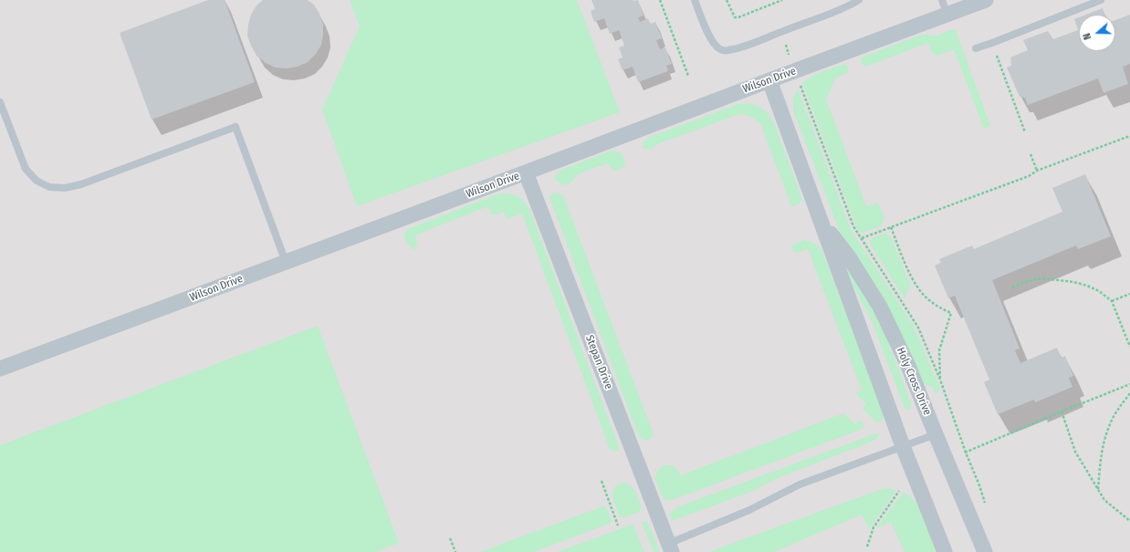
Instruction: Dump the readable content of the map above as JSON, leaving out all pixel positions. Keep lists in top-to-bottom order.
{
  "streets": {
    "street": ["Wilson Drive", "Stepan Drive", "Holy Cross Drive"]
  },
  "crossings": [
    ["Wilson Drive", "Stepan Drive"],
    ["Wilson Drive", "Holy Cross Drive"]
  ],
  "north": "left"
}
